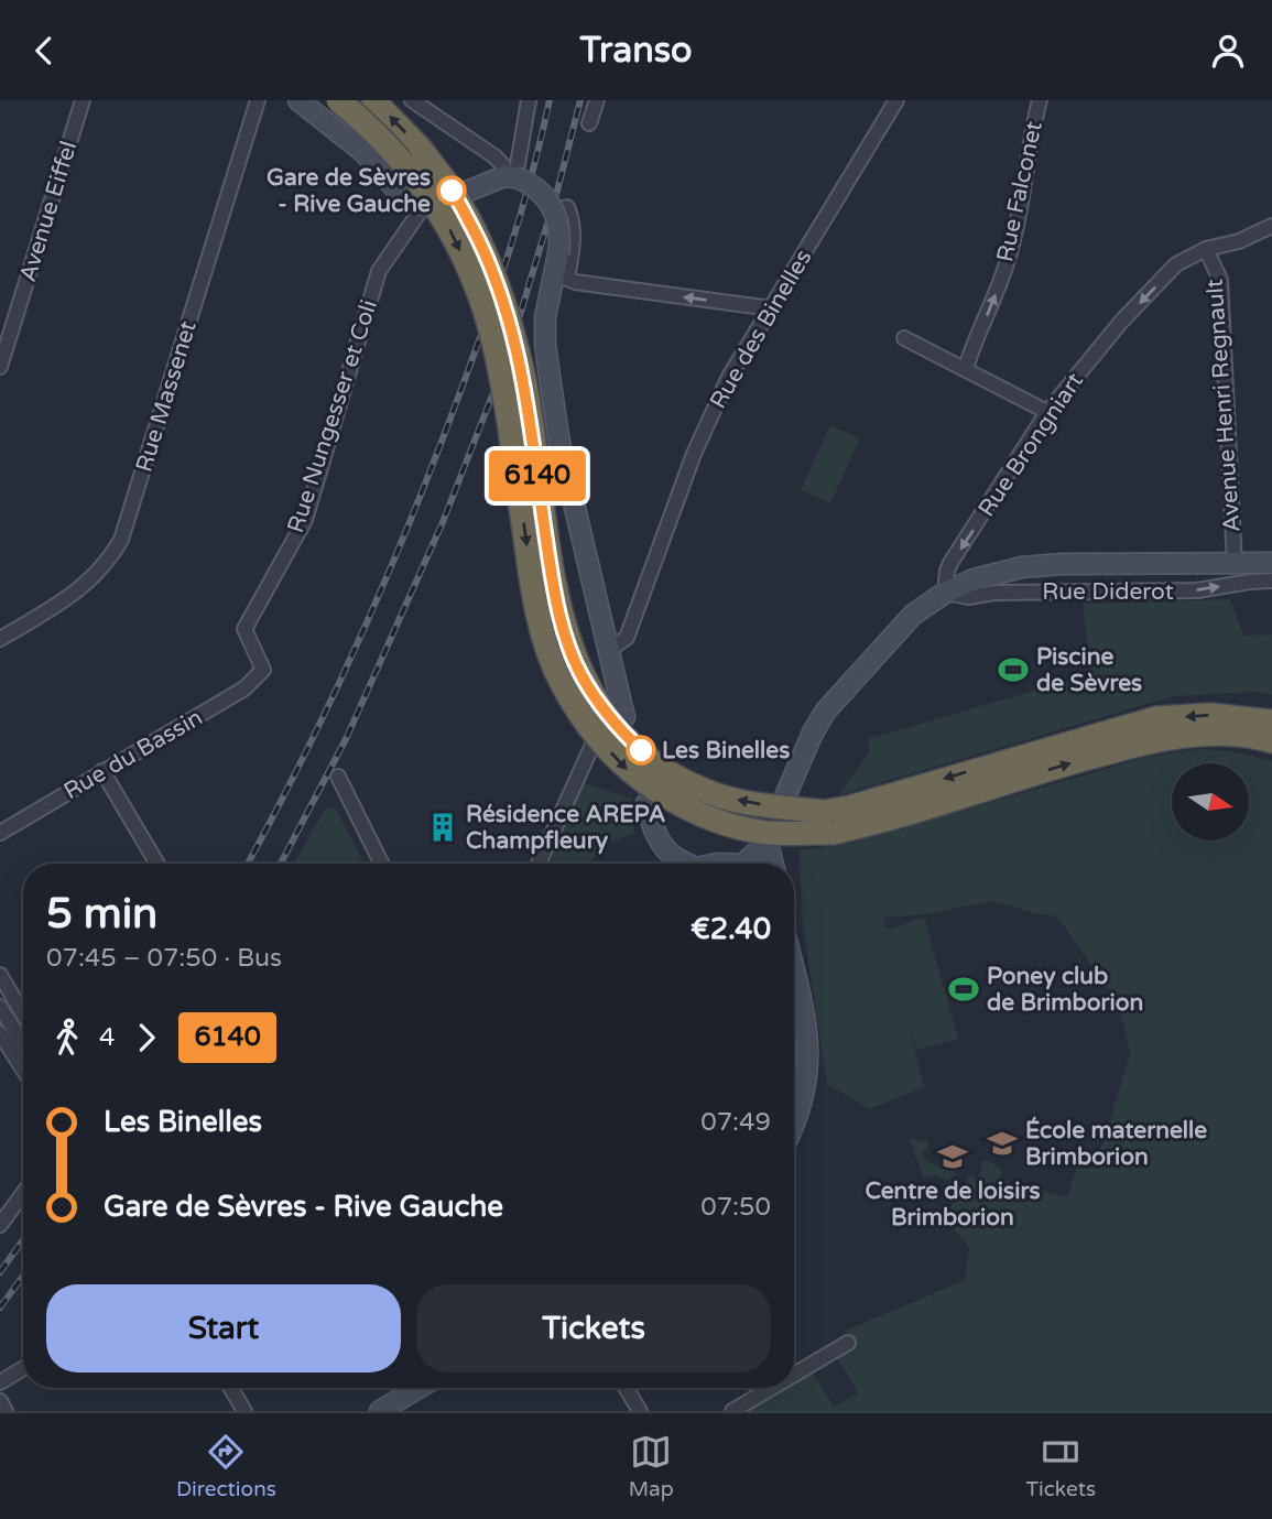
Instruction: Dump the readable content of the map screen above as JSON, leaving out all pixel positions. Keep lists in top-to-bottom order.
{
  "streets": {
    "street": [
      "Rue Falconet",
      "Avenue Eiffel",
      "Rue des Binelles",
      "Rue Massenet",
      "Avenue Henri Regnault",
      "Rue Nungesser et Coli",
      "Rue Brongniart",
      "Rue Diderot",
      "Rue du Bassin"
    ]
  },
  "crossings": [
    ["Avenue Henri Regnault", "Rue Brongniart"],
    ["Rue Nungesser et Coli", "Rue du Bassin"],
    ["Rue Brongniart", "Rue Diderot"]
  ],
  "one_way": ["Rue Falconet", "Rue Brongniart"],
  "places": {
    "other": ["Gare de Sèvres - Rive Gauche", "Les Binelles"],
    "sports": ["Piscine de Sèvres", "Poney club de Brimborion"],
    "building": ["Résidence AREPA Champfleury"],
    "school or university": ["École maternelle Brimborion", "Centre de loisirs Brimborion"]
  },
  "lines": ["bus line 6140"],
  "north": "right",
  "page": {
    "header": "Transo",
    "on_map": "6140",
    "heading": ["5 min", "07:45 – 07:50 · Bus", "€2.40"],
    "legs": ["4", "6140"],
    "list": [
      {
        "name": "Les Binelles",
        "value": "07:49"
      },
      {
        "name": "Gare de Sèvres - Rive Gauche",
        "value": "07:50"
      }
    ],
    "buttons": ["Start", "Tickets"],
    "tabs": ["Directions", "Map", "Tickets"]
  }
}
